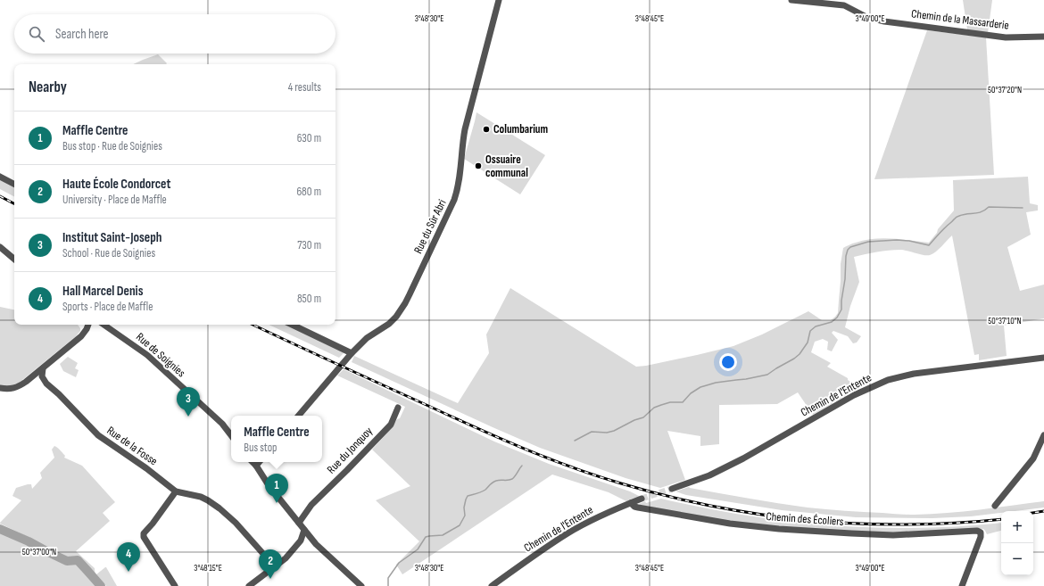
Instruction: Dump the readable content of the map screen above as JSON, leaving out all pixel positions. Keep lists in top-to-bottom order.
{
  "streets": {
    "street": [
      "Chemin de la Massarderie",
      "Rue du Sûr Abri",
      "Rue de Soignies",
      "Chemin de l'Entente",
      "Rue de la Fosse",
      "Rue du Jonquoy",
      "Chemin des Écoliers"
    ]
  },
  "crossings": [
    ["Chemin de l'Entente", "Chemin des Écoliers"]
  ],
  "places": ["Columbarium", "Ossuaire communal"],
  "page": {
    "search": "Search here",
    "heading": ["Nearby", "4 results"],
    "list": [
      {
        "mark": "1",
        "name": "Maffle Centre",
        "note": "Bus stop · Rue de Soignies",
        "value": "630 m"
      },
      {
        "mark": "2",
        "name": "Haute École Condorcet",
        "note": "University · Place de Maffle",
        "value": "680 m"
      },
      {
        "mark": "3",
        "name": "Institut Saint-Joseph",
        "note": "School · Rue de Soignies",
        "value": "730 m"
      },
      {
        "mark": "4",
        "name": "Hall Marcel Denis",
        "note": "Sports · Place de Maffle",
        "value": "850 m"
      }
    ],
    "pins": [
      "3",
      "1",
      "4",
      "2"
    ],
    "popup": ["Maffle Centre", "Bus stop"],
    "map_buttons": ["+", "−"]
  },
  "coordinates": [
    "3°48'30\"E",
    "3°48'45\"E",
    "3°49'00\"E",
    "50°37'20\"N",
    "50°37'10\"N",
    "50°37'00\"N",
    "3°48'15\"E"
  ]
}
